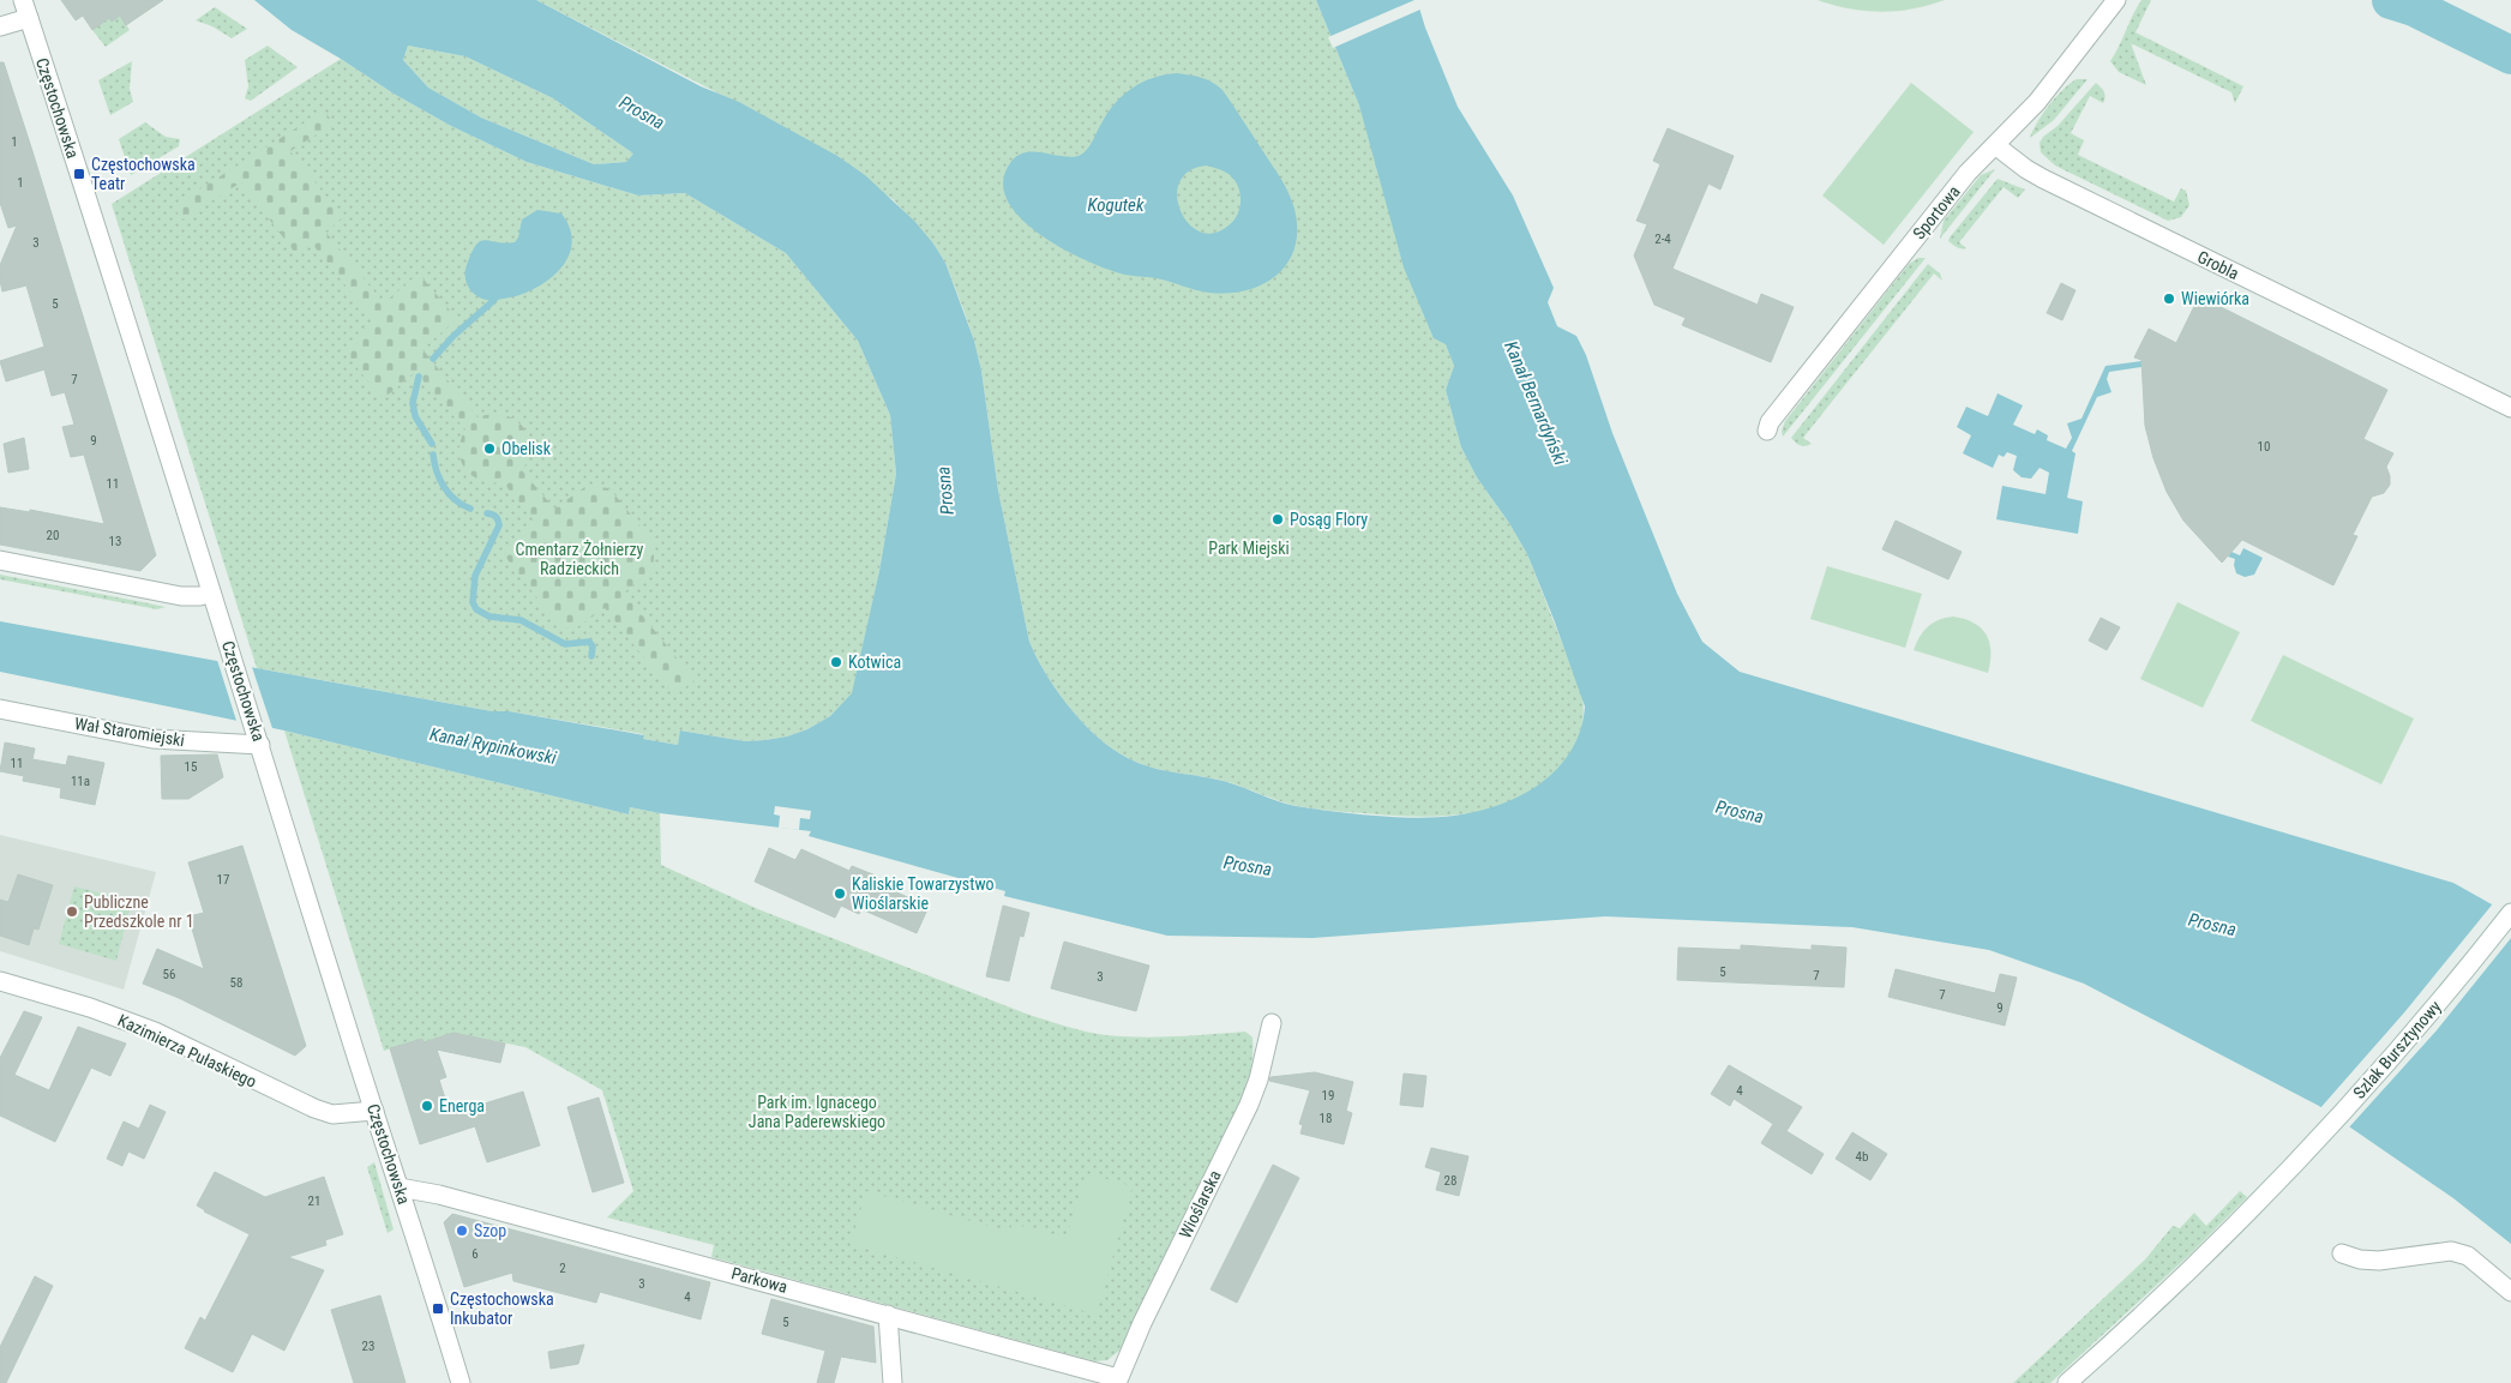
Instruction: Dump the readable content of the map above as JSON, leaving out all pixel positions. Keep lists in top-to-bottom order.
{
  "streets": {
    "street": [
      "Częstochowska",
      "Sportowa",
      "Grobla",
      "Wał Staromiejski",
      "Szlak Bursztynowy",
      "Kazimierza Pułaskiego",
      "Wioślarska",
      "Parkowa"
    ]
  },
  "crossings": [
    ["Częstochowska", "Wał Staromiejski"],
    ["Częstochowska", "Kazimierza Pułaskiego"],
    ["Częstochowska", "Parkowa"],
    ["Sportowa", "Grobla"],
    ["Wioślarska", "Parkowa"]
  ],
  "water": [
    "Prosna",
    "Kogutek",
    "Kanał Bernardyński",
    "Kanał Rypinkowski"
  ],
  "parks": ["Park Miejski", "Cmentarz Żołnierzy Radzieckich", "Park im. Ignacego Jana Paderewskiego"],
  "places": {
    "transit": ["Częstochowska Teatr", "Częstochowska Inkubator"],
    "other": [
      "Wiewiórka",
      "Obelisk",
      "Posąg Flory",
      "Kotwica",
      "Kaliskie Towarzystwo Wioślarskie",
      "Publiczne Przedszkole nr 1",
      "Energa",
      "Szop"
    ]
  },
  "house_numbers": [
    "1",
    "1",
    "2-4",
    "3",
    "5",
    "7",
    "9",
    "10",
    "11",
    "20",
    "13",
    "11",
    "15",
    "11a",
    "17",
    "5",
    "56",
    "7",
    "3",
    "58",
    "7",
    "9",
    "4",
    "19",
    "18",
    "4b",
    "28",
    "21",
    "6",
    "2",
    "3",
    "4",
    "5",
    "23"
  ]
}
